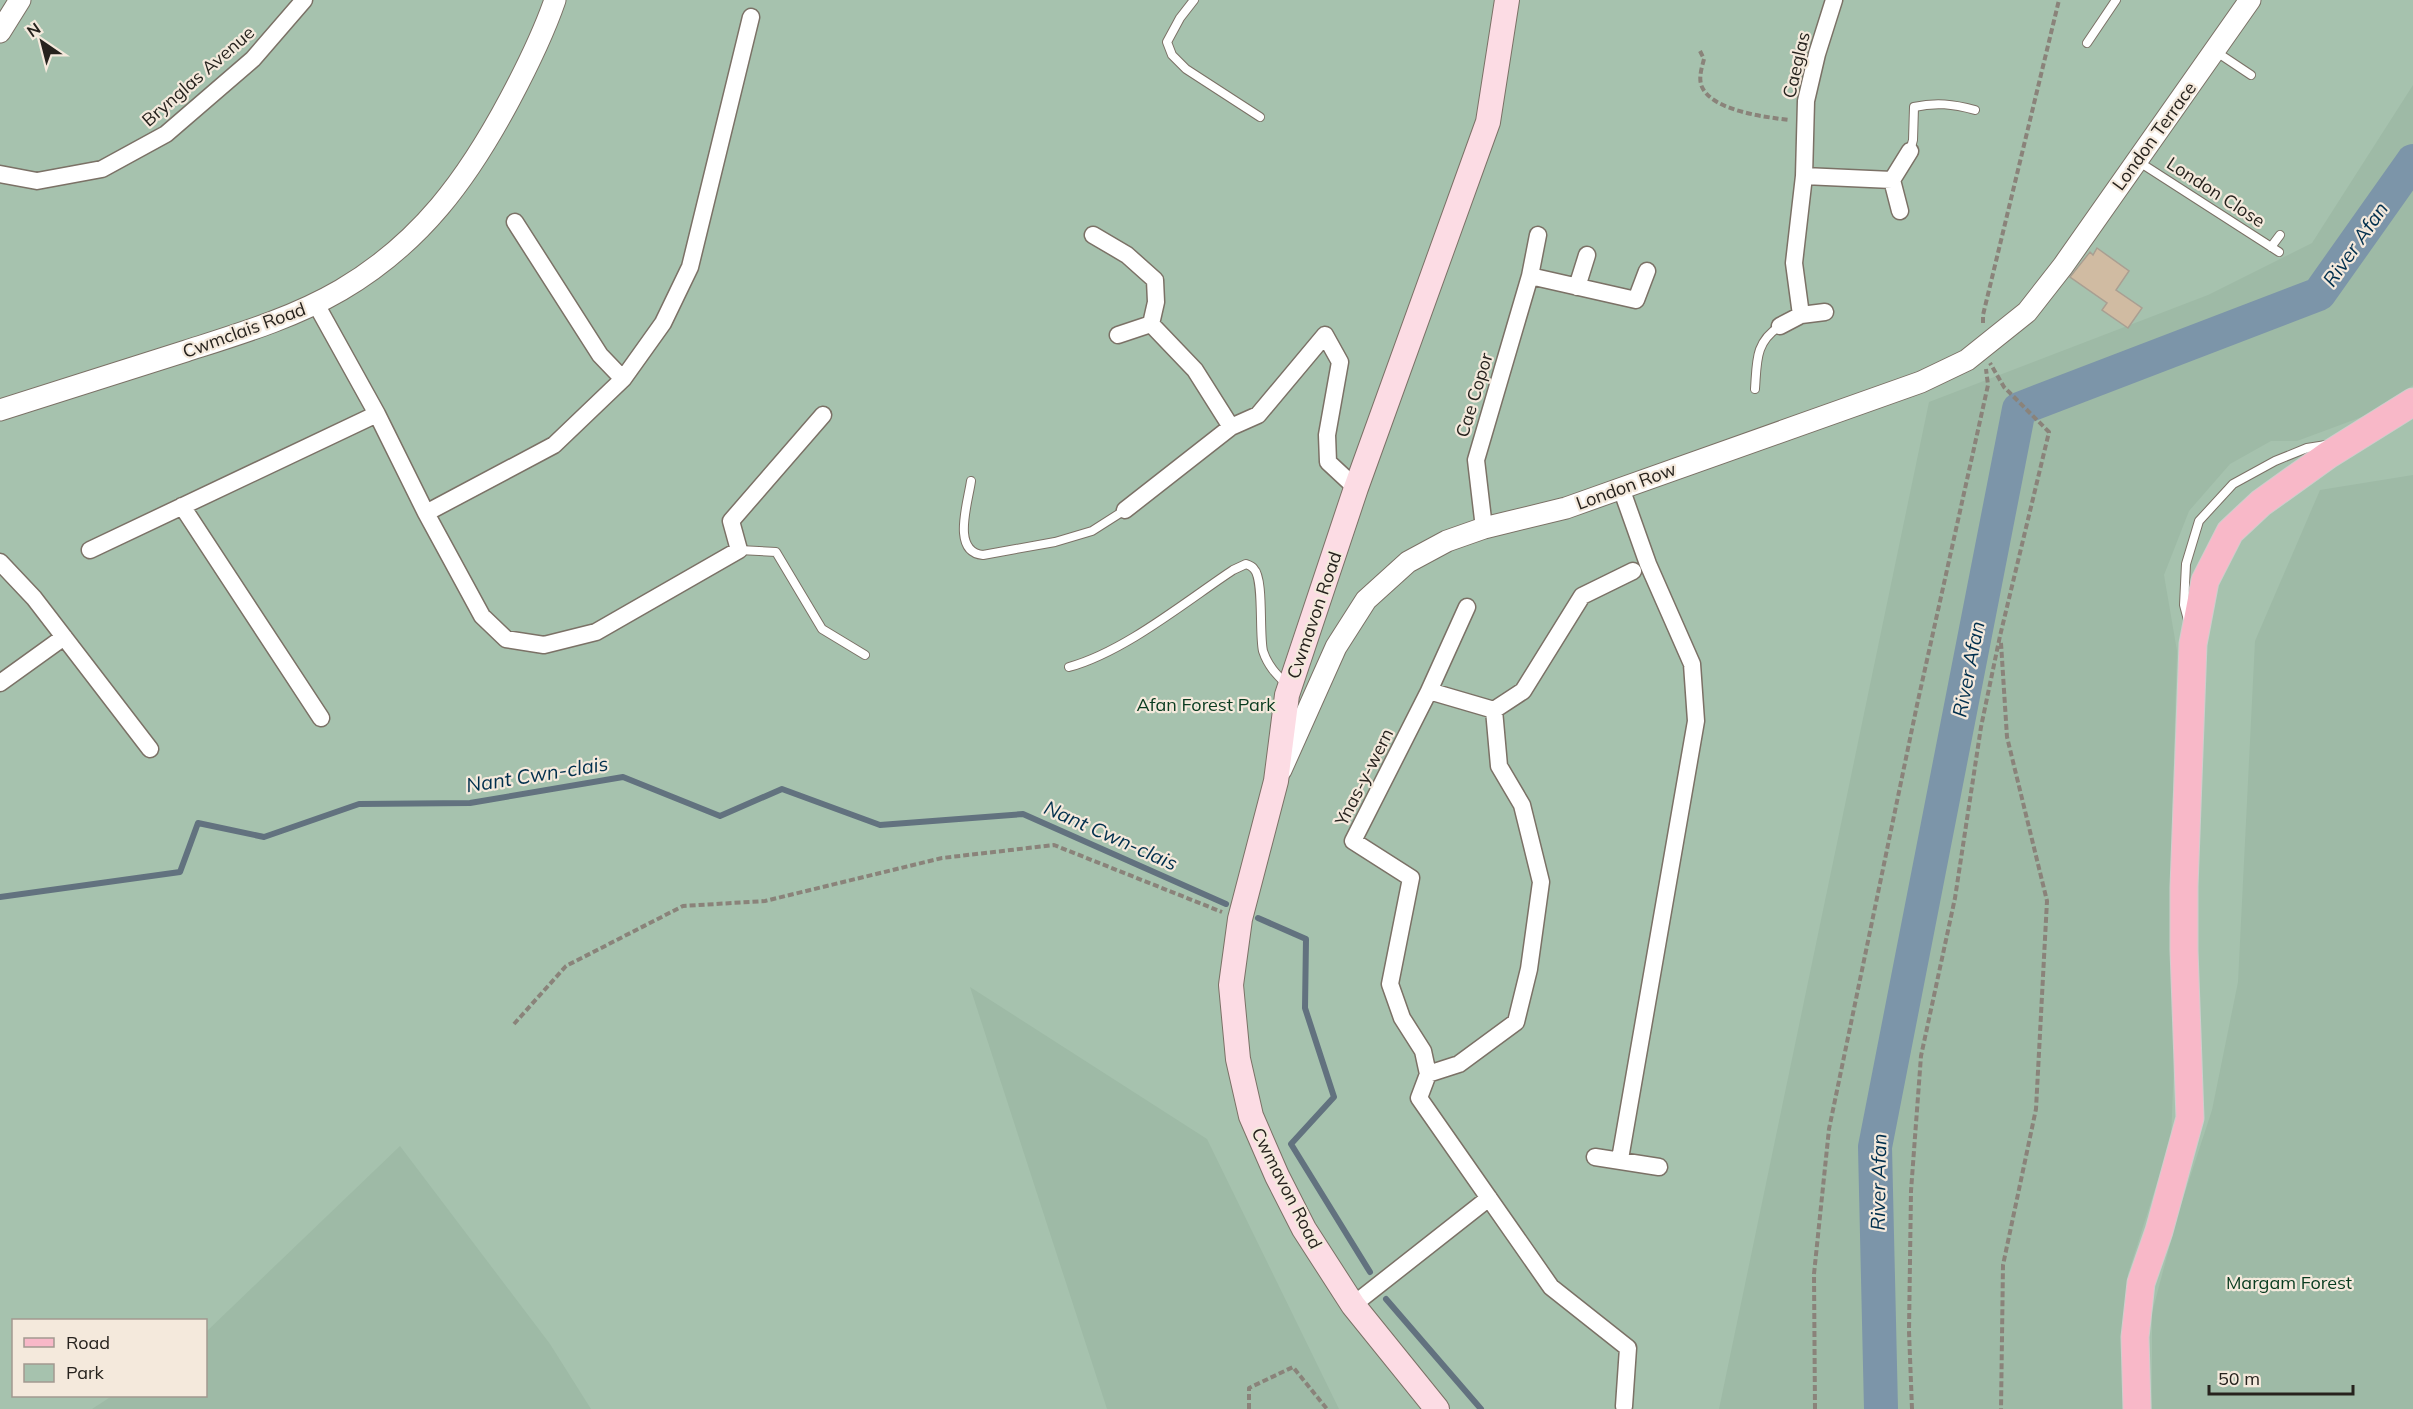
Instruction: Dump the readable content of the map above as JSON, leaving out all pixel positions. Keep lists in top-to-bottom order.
{
  "streets": {
    "main road": ["Cwmavon Road"],
    "street": [
      "Caeglas",
      "Brynglas Avenue",
      "London Terrace",
      "Cwmclais Road",
      "Cae Copor",
      "London Row",
      "Ynas-y-wern"
    ],
    "lane": ["London Close"]
  },
  "crossings": [
    ["London Terrace", "London Close"],
    ["London Terrace", "London Row"],
    ["Cae Copor", "London Row"],
    ["London Row", "Cwmavon Road"]
  ],
  "water": ["River Afan", "Nant Cwn-clais"],
  "parks": ["Afan Forest Park", "Margam Forest"],
  "legend": ["Road", "Park"],
  "scale_bar": "50 m",
  "north": "top left"
}
